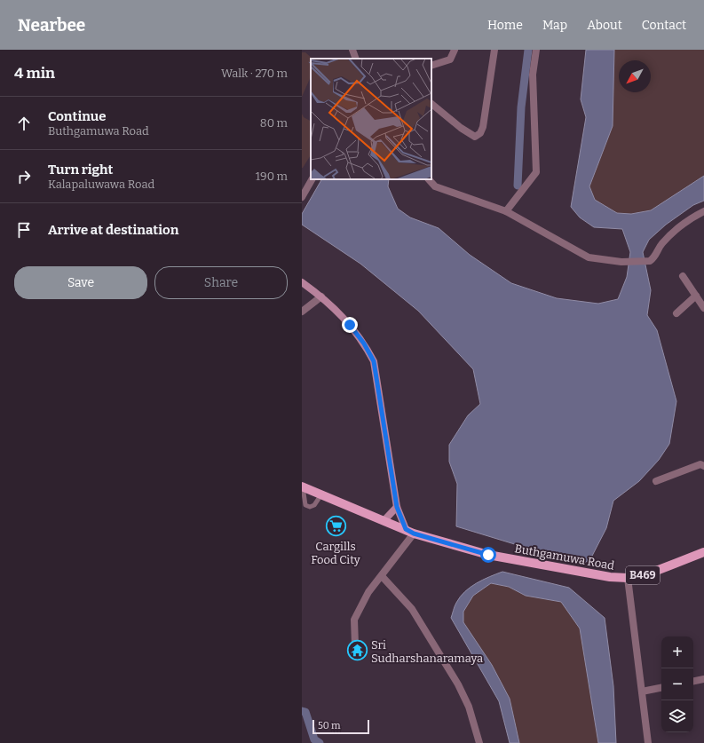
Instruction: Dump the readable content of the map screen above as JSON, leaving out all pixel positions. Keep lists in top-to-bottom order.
{
  "streets": {
    "main road": ["Buthgamuwa Road", "B469"]
  },
  "places": {
    "supermarket": ["Cargills Food City"],
    "temple": ["Sri Sudharshanaramaya"]
  },
  "scale_bar": "50 m",
  "north": "bottom left",
  "page": {
    "header": "Nearbee",
    "nav": [
      "Home",
      "Map",
      "About",
      "Contact"
    ],
    "heading": ["4 min", "Walk · 270 m"],
    "list": [
      ["Continue", "Buthgamuwa Road", "80 m"],
      ["Turn right", "Kalapaluwawa Road", "190 m"],
      "Arrive at destination"
    ],
    "buttons": ["Save", "Share"],
    "map_buttons": ["+", "−"],
    "scale": "50 m"
  }
}
